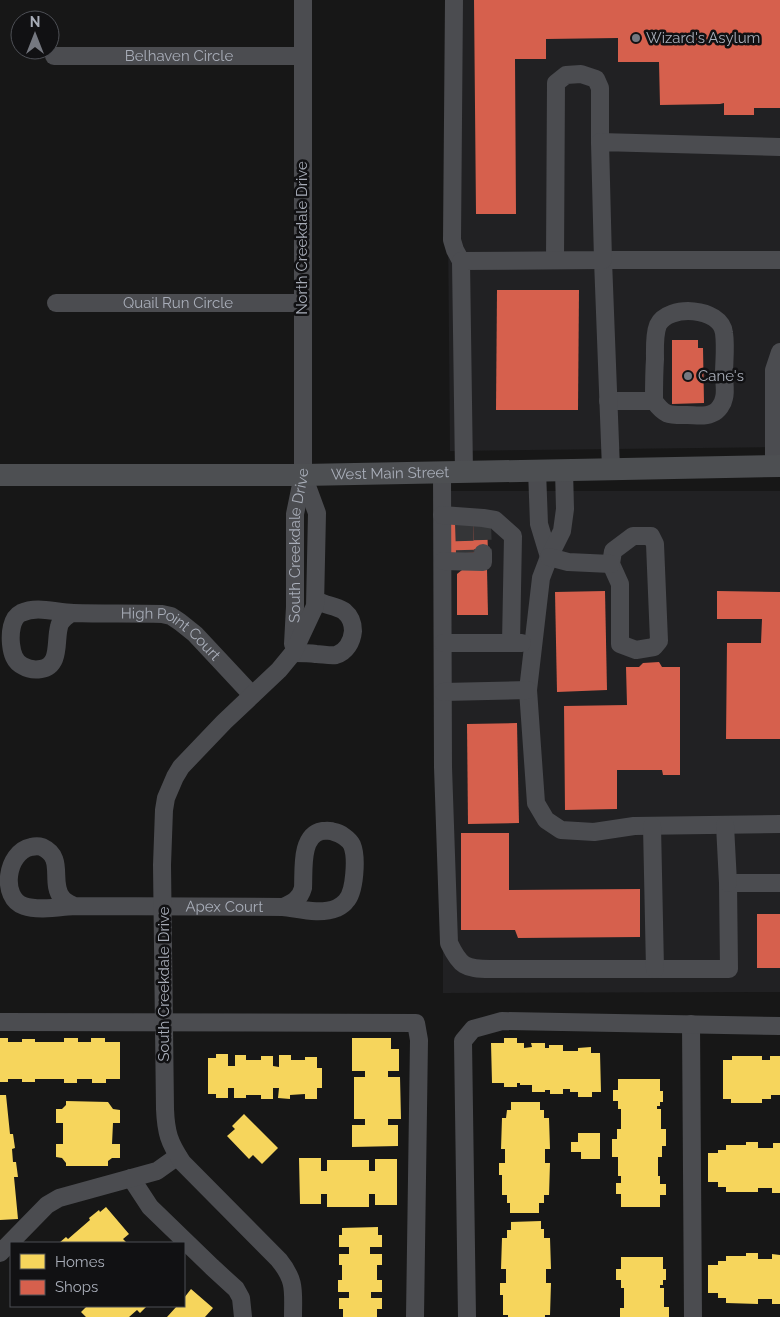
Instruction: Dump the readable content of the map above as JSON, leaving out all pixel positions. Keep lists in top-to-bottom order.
{
  "streets": {
    "main road": ["West Main Street"],
    "street": [
      "Belhaven Circle",
      "North Creekdale Drive",
      "Quail Run Circle",
      "South Creekdale Drive",
      "High Point Court",
      "Apex Court"
    ]
  },
  "crossings": [
    ["Belhaven Circle", "North Creekdale Drive"],
    ["North Creekdale Drive", "Quail Run Circle"],
    ["North Creekdale Drive", "West Main Street"],
    ["North Creekdale Drive", "South Creekdale Drive"],
    ["West Main Street", "South Creekdale Drive"],
    ["South Creekdale Drive", "High Point Court"],
    ["South Creekdale Drive", "Apex Court"]
  ],
  "places": ["Wizard's Asylum", "Cane's"],
  "legend": ["Homes", "Shops"],
  "north": "top"
}
